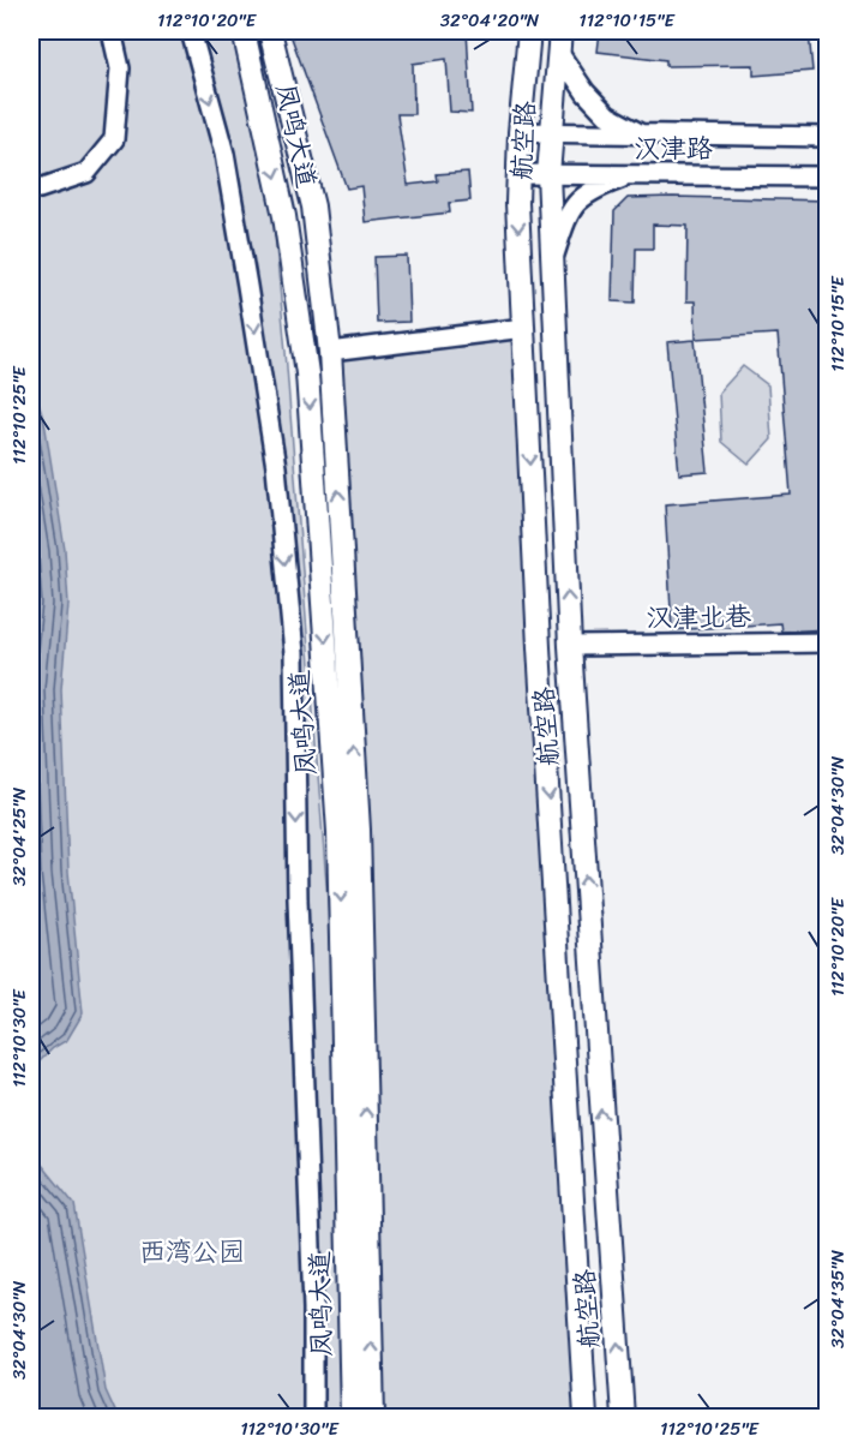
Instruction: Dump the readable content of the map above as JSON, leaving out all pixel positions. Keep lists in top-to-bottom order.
{
  "streets": {
    "main road": ["凤鸣大道", "航空路"],
    "street": ["汉津路", "汉津北巷"]
  },
  "crossings": [
    ["航空路", "汉津路"],
    ["航空路", "汉津北巷"]
  ],
  "parks": ["西湾公园"],
  "coordinates": [
    "112°10'20\"E",
    "32°04'20\"N",
    "112°10'15\"E",
    "112°10'25\"E",
    "32°04'30\"N",
    "32°04'25\"N",
    "112°10'30\"E",
    "32°04'35\"N"
  ]
}
